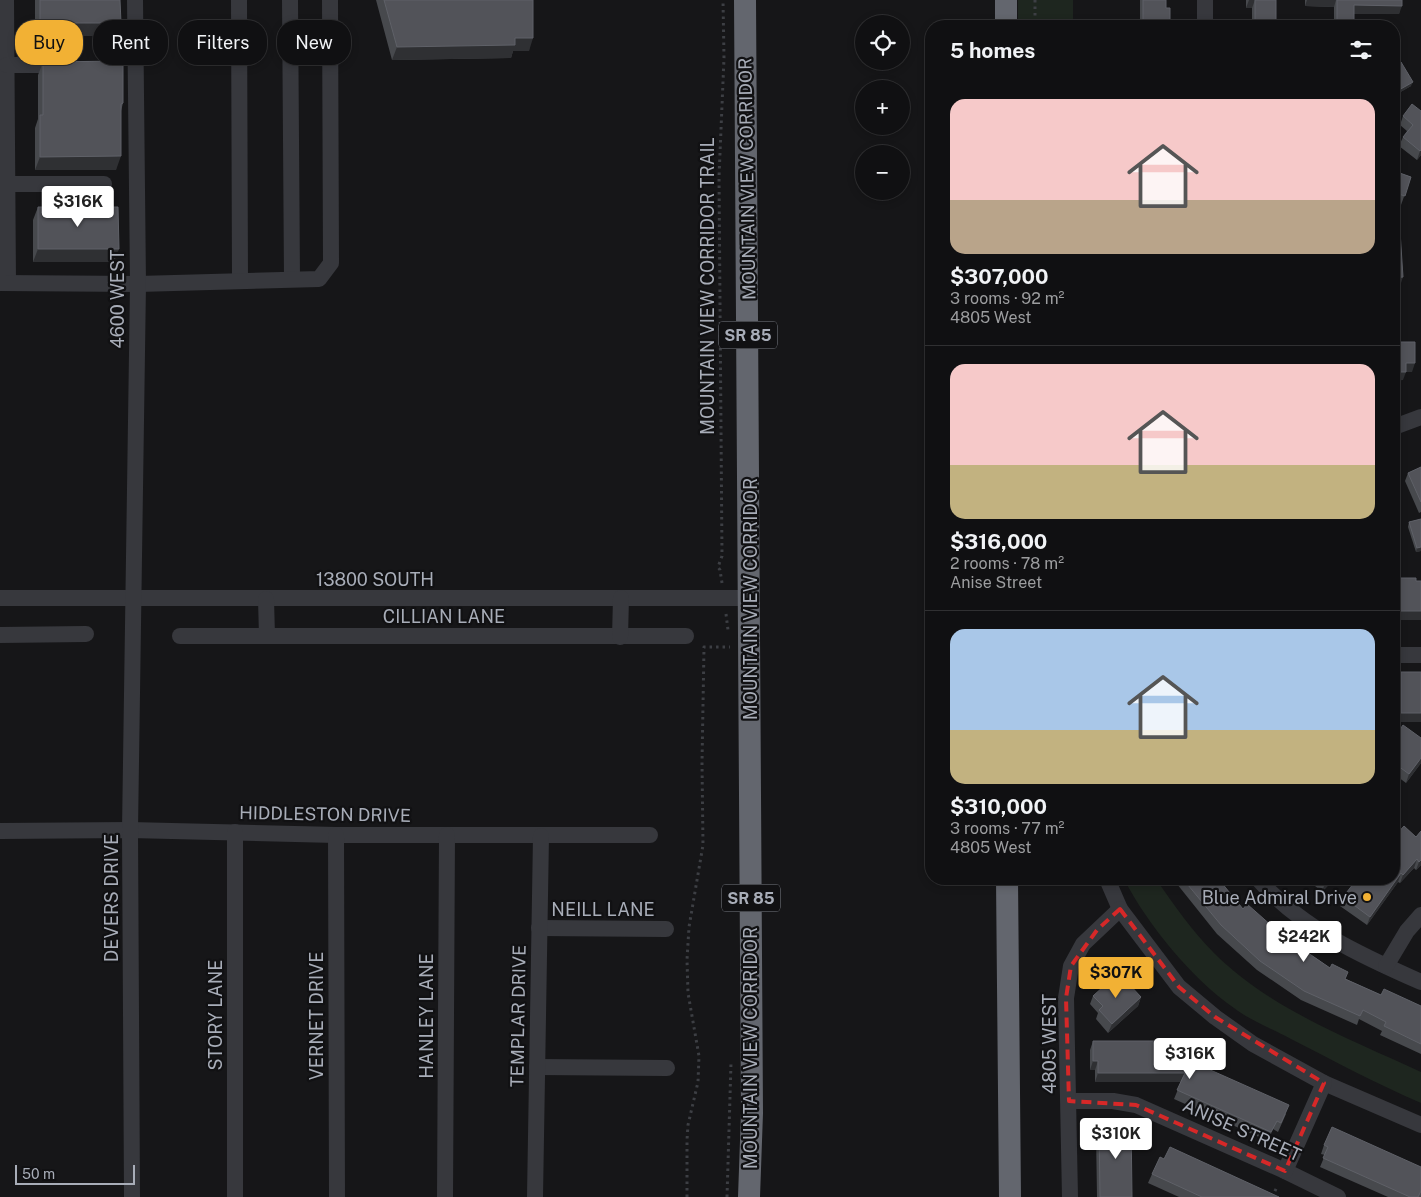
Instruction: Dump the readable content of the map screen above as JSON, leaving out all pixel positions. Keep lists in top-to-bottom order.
{
  "streets": {
    "highway": ["MOUNTAIN VIEW CORRIDOR", "SR 85"],
    "street": [
      "4600 WEST",
      "13800 SOUTH",
      "CILLIAN LANE",
      "HIDDLESTON DRIVE",
      "DEVERS DRIVE",
      "NEILL LANE",
      "STORY LANE",
      "VERNET DRIVE",
      "HANLEY LANE",
      "TEMPLAR DRIVE",
      "4805 WEST",
      "ANISE STREET"
    ],
    "path": ["MOUNTAIN VIEW CORRIDOR TRAIL"]
  },
  "crossings": [
    ["MOUNTAIN VIEW CORRIDOR", "13800 SOUTH"],
    ["4600 WEST", "13800 SOUTH"],
    ["4600 WEST", "DEVERS DRIVE"],
    ["13800 SOUTH", "DEVERS DRIVE"],
    ["HIDDLESTON DRIVE", "DEVERS DRIVE"],
    ["HIDDLESTON DRIVE", "STORY LANE"],
    ["HIDDLESTON DRIVE", "VERNET DRIVE"],
    ["HIDDLESTON DRIVE", "HANLEY LANE"],
    ["HIDDLESTON DRIVE", "TEMPLAR DRIVE"],
    ["NEILL LANE", "TEMPLAR DRIVE"],
    ["4805 WEST", "ANISE STREET"]
  ],
  "places": ["Blue Admiral Drive"],
  "scale_bar": "50 m",
  "page": {
    "map_buttons": ["+", "−"],
    "chip": [
      "Buy",
      "Rent",
      "Filters",
      "New"
    ],
    "heading": "5 homes",
    "list": [
      {
        "name": "$307,000",
        "note": "3 rooms · 92 m² · 4805 West"
      },
      {
        "name": "$316,000",
        "note": "2 rooms · 78 m² · Anise Street"
      },
      {
        "name": "$310,000",
        "note": "3 rooms · 77 m² · 4805 West"
      }
    ],
    "price": [
      "$316K",
      "$242K",
      "$307K",
      "$316K",
      "$310K"
    ],
    "scale": "50 m"
  }
}
